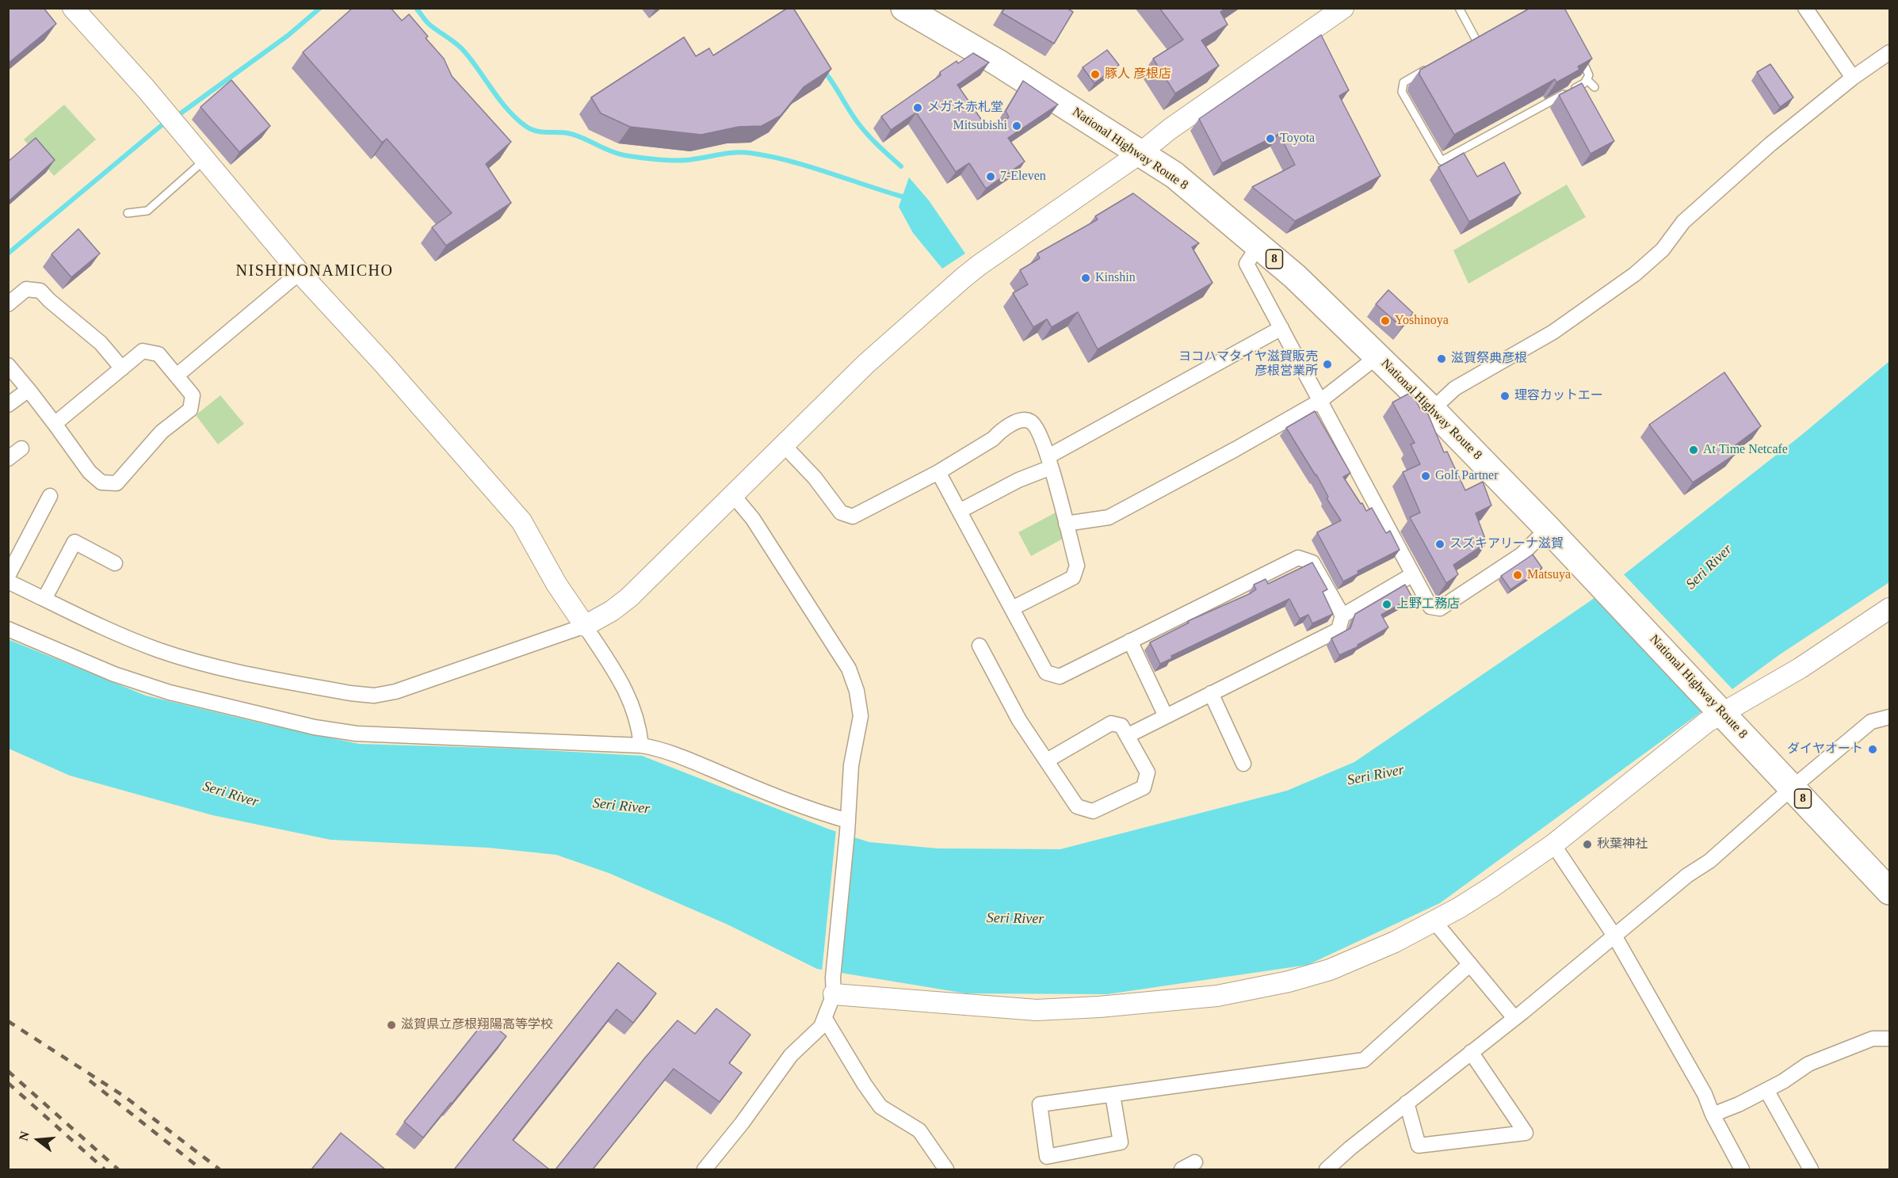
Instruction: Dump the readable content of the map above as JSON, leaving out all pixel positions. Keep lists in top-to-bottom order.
{
  "streets": {
    "highway": ["National Highway Route 8", "8"]
  },
  "districts": ["NISHINONAMICHO"],
  "water": ["Seri River"],
  "places": [
    "豚人 彦根店",
    "メガネ赤札堂",
    "Mitsubishi",
    "Toyota",
    "7-Eleven",
    "Kinshin",
    "Yoshinoya",
    "滋賀祭典彦根",
    "ヨコハマタイヤ滋賀販売 彦根営業所",
    "理容カットエー",
    "At Time Netcafe",
    "Golf Partner",
    "スズキアリーナ滋賀",
    "Matsuya",
    "上野工務店",
    "ダイヤオート",
    "秋葉神社",
    "滋賀県立彦根翔陽高等学校"
  ],
  "north": "left"
}
